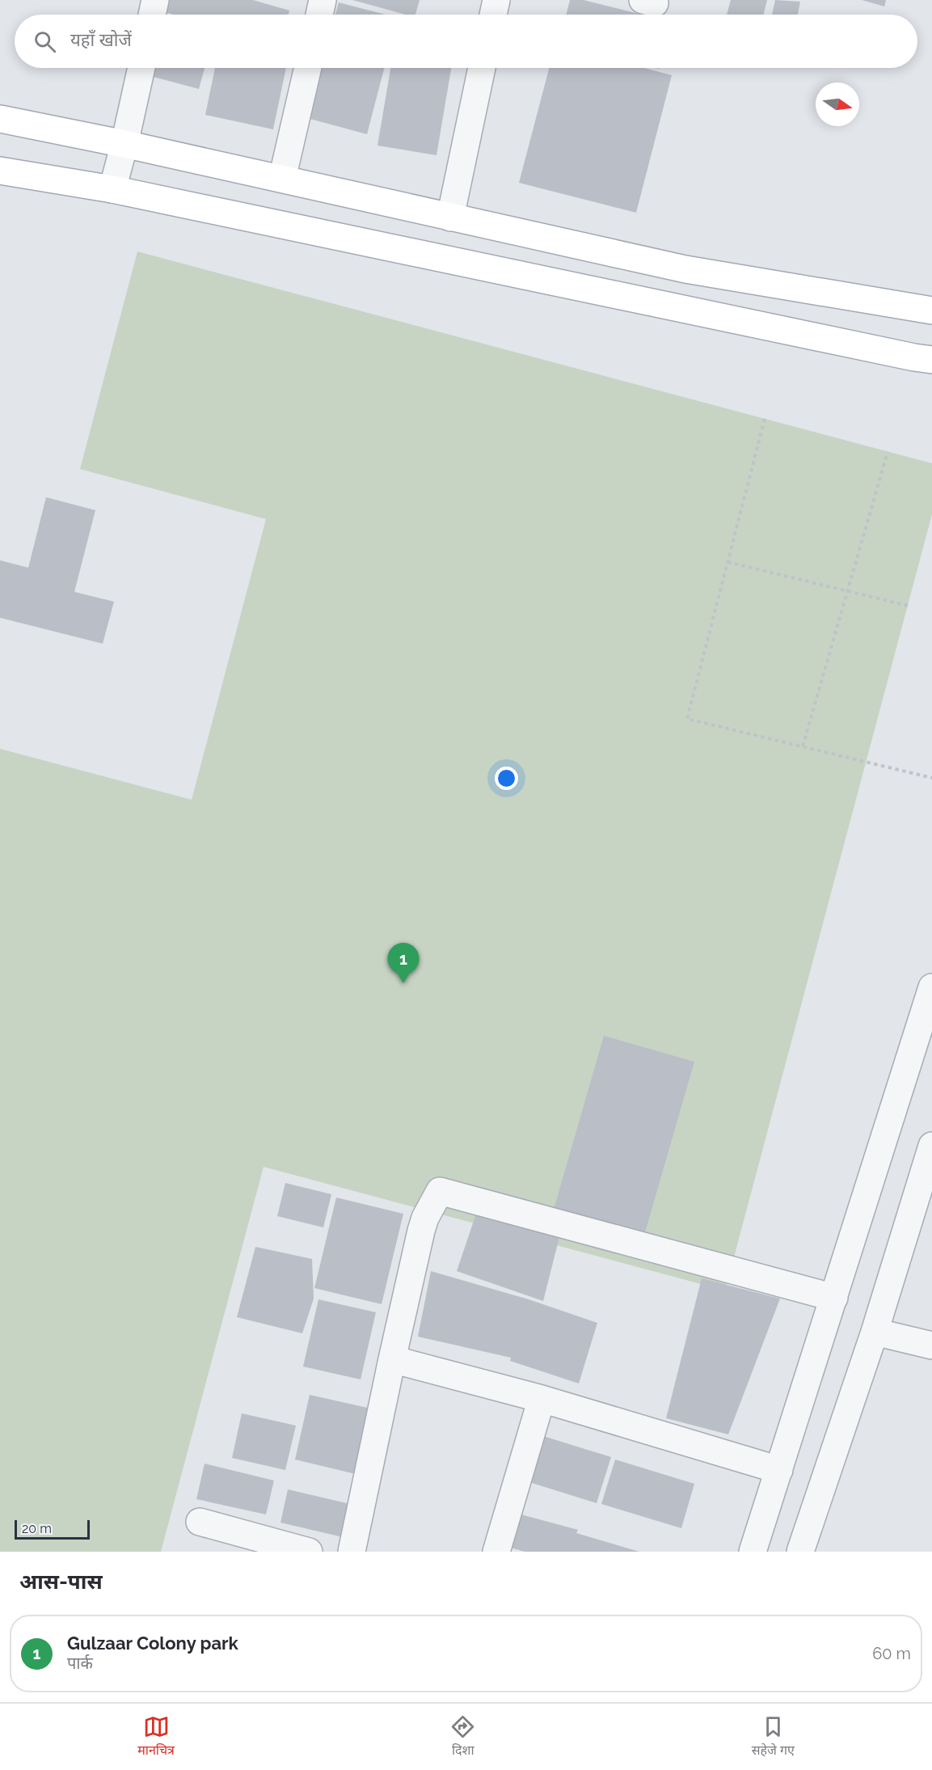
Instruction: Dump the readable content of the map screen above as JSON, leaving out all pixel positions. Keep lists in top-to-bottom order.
{
  "scale_bar": "20 m",
  "north": "right",
  "page": {
    "search": "यहाँ खोजें",
    "pins": "1",
    "scale": "20 m",
    "heading": "आस-पास",
    "list": [
      {
        "mark": "1",
        "name": "Gulzaar Colony park",
        "note": "पार्क",
        "value": "60 m"
      }
    ],
    "nav": ["मानचित्र", "दिशा", "सहेजे गए"]
  }
}
